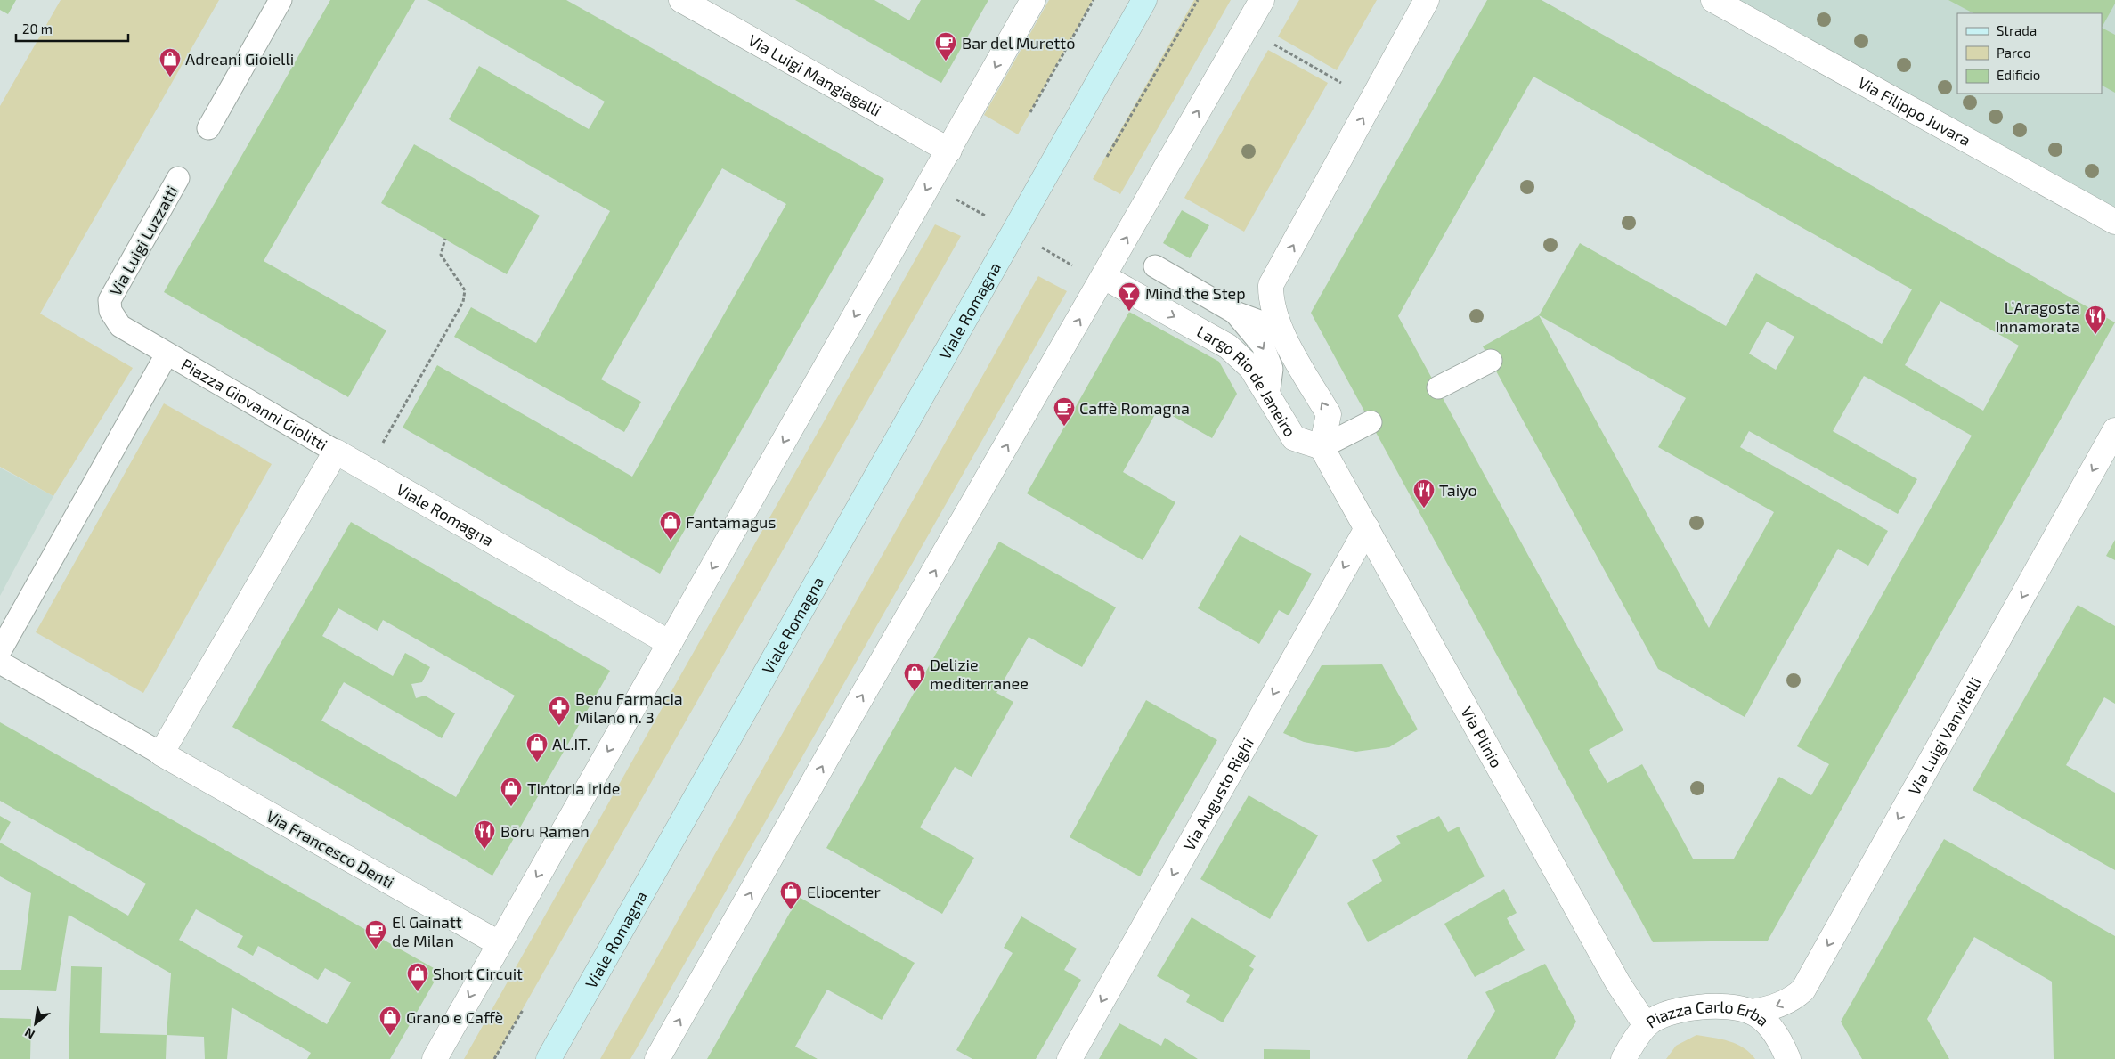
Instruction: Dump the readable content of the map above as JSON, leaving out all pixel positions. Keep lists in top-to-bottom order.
{
  "streets": {
    "main road": ["Viale Romagna"],
    "street": [
      "Via Luigi Mangiagalli",
      "Via Filippo Juvara",
      "Largo Rio de Janeiro",
      "Piazza Giovanni Giolitti",
      "Via Luigi Vanvitelli",
      "Via Plinio",
      "Via Augusto Righi",
      "Via Francesco Denti",
      "Piazza Carlo Erba"
    ],
    "lane": ["Via Luigi Luzzatti"]
  },
  "crossings": [
    ["Via Luigi Luzzatti", "Piazza Giovanni Giolitti"],
    ["Viale Romagna", "Piazza Giovanni Giolitti"],
    ["Largo Rio de Janeiro", "Via Plinio"],
    ["Piazza Giovanni Giolitti", "Via Francesco Denti"],
    ["Via Luigi Vanvitelli", "Piazza Carlo Erba"],
    ["Via Plinio", "Via Augusto Righi"],
    ["Via Plinio", "Piazza Carlo Erba"]
  ],
  "one_way": ["Largo Rio de Janeiro", "Via Luigi Vanvitelli", "Via Augusto Righi"],
  "places": {
    "cafe": ["Bar del Muretto", "Caffè Romagna", "El Gainatt de Milan"],
    "shop": [
      "Adreani Gioielli",
      "Fantamagus",
      "Delizie mediterranee",
      "AL.IT.",
      "Tintoria Iride",
      "Eliocenter",
      "Short Circuit",
      "Grano e Caffè"
    ],
    "bar": ["Mind the Step"],
    "restaurant": ["L’Aragosta Innamorata", "Taiyo", "Bōru Ramen"],
    "pharmacy": ["Benu Farmacia Milano n. 3"]
  },
  "legend": ["Strada", "Parco", "Edificio"],
  "scale_bar": "20 m",
  "north": "bottom left"
}
